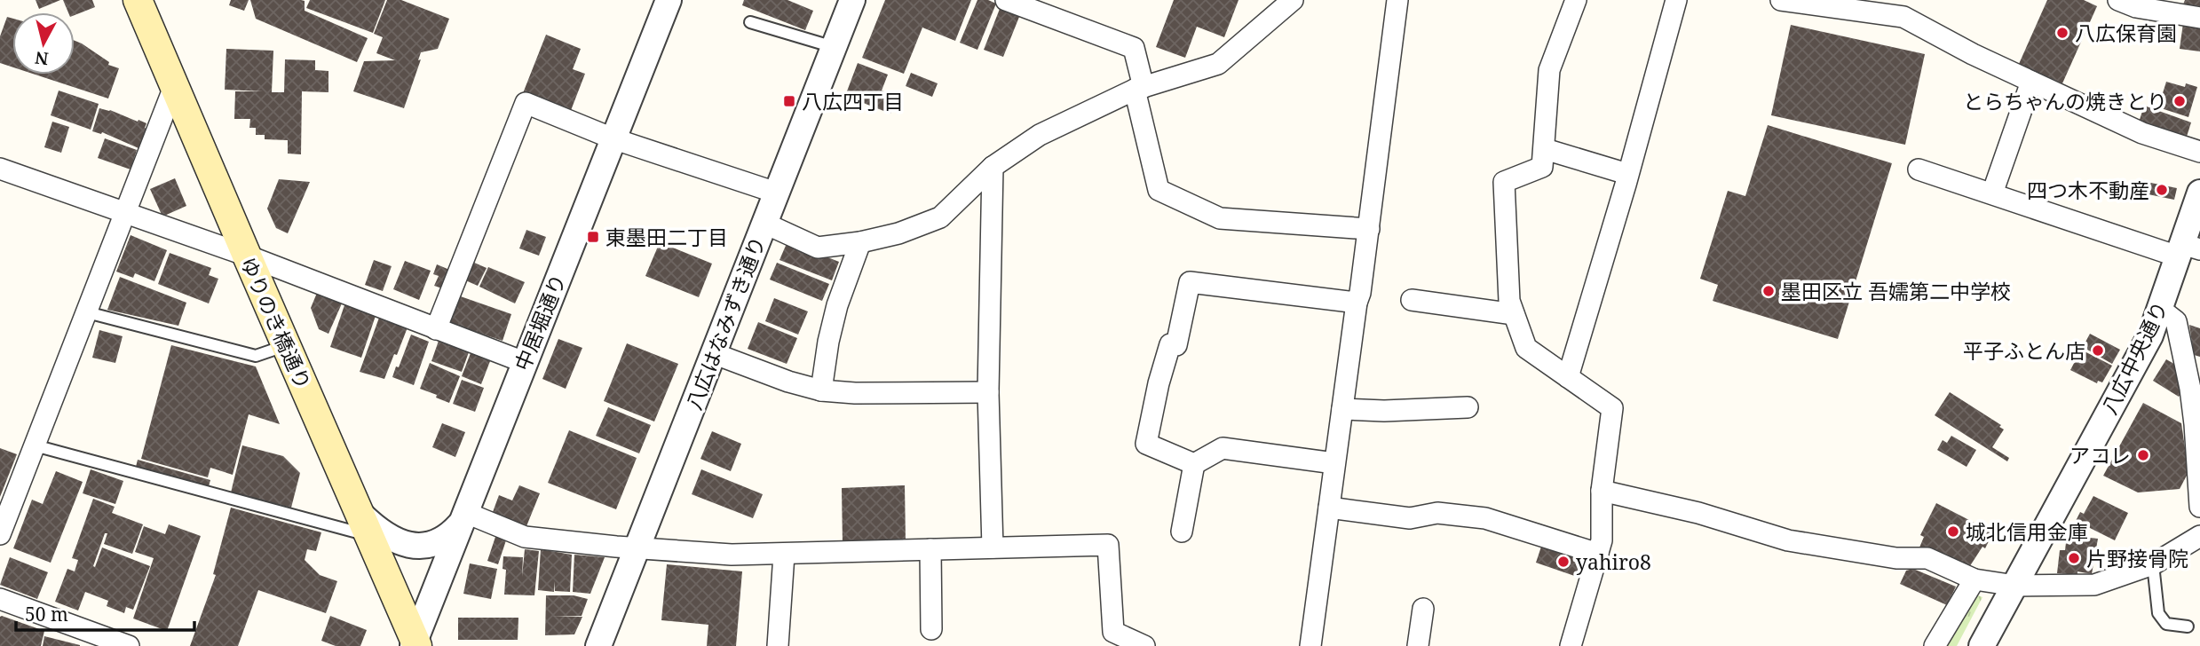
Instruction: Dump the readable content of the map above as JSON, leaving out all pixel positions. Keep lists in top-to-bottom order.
{
  "streets": {
    "main road": ["ゆりのき橋通り"],
    "street": ["中居堀通り", "八広はなみずき通り", "八広中央通り"]
  },
  "crossings": [
    ["中居堀通り", "ゆりのき橋通り"]
  ],
  "places": {
    "other": [
      "八広保育園",
      "とらちゃんの焼きとり",
      "四つ木不動産",
      "墨田区立 吾嬬第二中学校",
      "平子ふとん店",
      "アコレ",
      "城北信用金庫",
      "片野接骨院",
      "yahiro8"
    ],
    "transit": ["八広四丁目", "東墨田二丁目"]
  },
  "scale_bar": "50 m",
  "north": "bottom"
}
